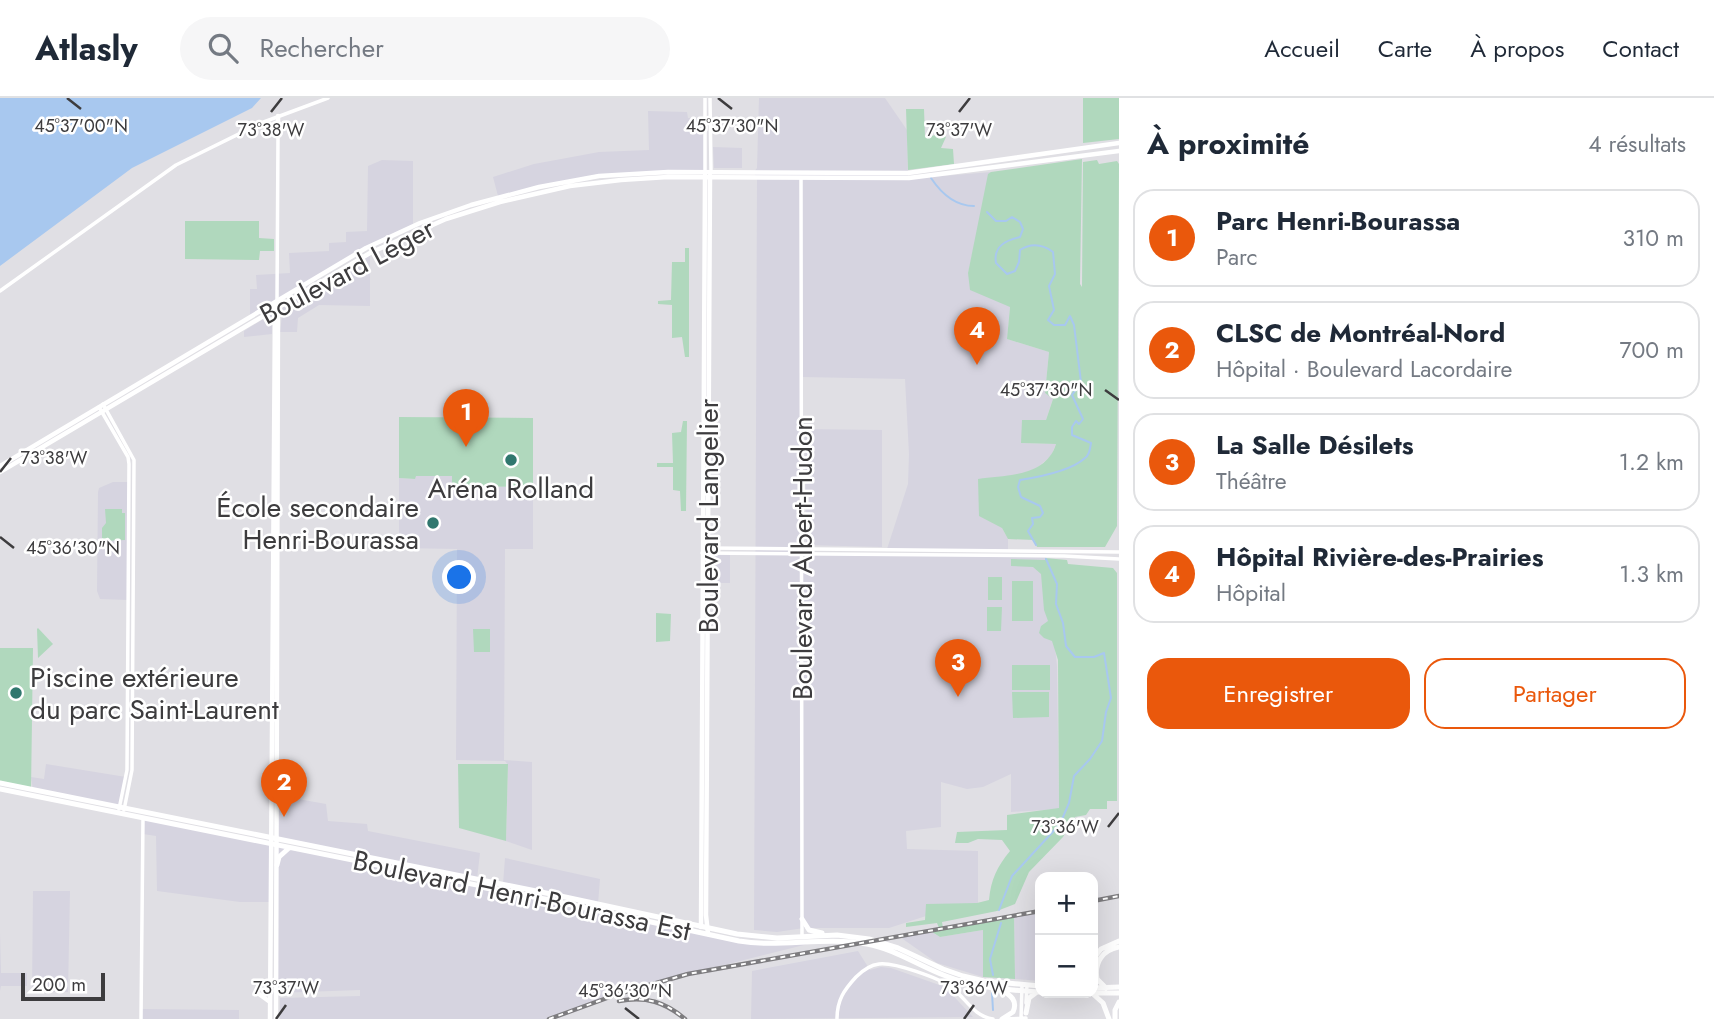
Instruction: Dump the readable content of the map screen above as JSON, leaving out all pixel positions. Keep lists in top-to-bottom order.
{
  "streets": {
    "main road": ["Boulevard Léger", "Boulevard Langelier", "Boulevard Henri-Bourassa Est"],
    "street": ["Boulevard Albert-Hudon"]
  },
  "crossings": [
    ["Boulevard Léger", "Boulevard Langelier"],
    ["Boulevard Léger", "Boulevard Albert-Hudon"],
    ["Boulevard Langelier", "Boulevard Henri-Bourassa Est"],
    ["Boulevard Albert-Hudon", "Boulevard Henri-Bourassa Est"]
  ],
  "places": ["Aréna Rolland", "École secondaire Henri-Bourassa", "Piscine extérieure du parc Saint-Laurent"],
  "scale_bar": "200 m",
  "page": {
    "header": "Atlasly",
    "search": "Rechercher",
    "nav": [
      "Accueil",
      "Carte",
      "À propos",
      "Contact"
    ],
    "heading": ["À proximité", "4 résultats"],
    "list": [
      {
        "mark": "1",
        "name": "Parc Henri-Bourassa",
        "note": "Parc",
        "value": "310 m"
      },
      {
        "mark": "2",
        "name": "CLSC de Montréal-Nord",
        "note": "Hôpital · Boulevard Lacordaire",
        "value": "700 m"
      },
      {
        "mark": "3",
        "name": "La Salle Désilets",
        "note": "Théâtre",
        "value": "1.2 km"
      },
      {
        "mark": "4",
        "name": "Hôpital Rivière-des-Prairies",
        "note": "Hôpital",
        "value": "1.3 km"
      }
    ],
    "pins": [
      "4",
      "1",
      "3",
      "2"
    ],
    "buttons": ["Enregistrer", "Partager"],
    "map_buttons": ["+", "−"],
    "scale": "200 m"
  },
  "coordinates": [
    "45°37'00\"N",
    "45°37'30\"N",
    "73°38'W",
    "73°37'W",
    "45°36'30\"N",
    "73°36'W"
  ]
}
